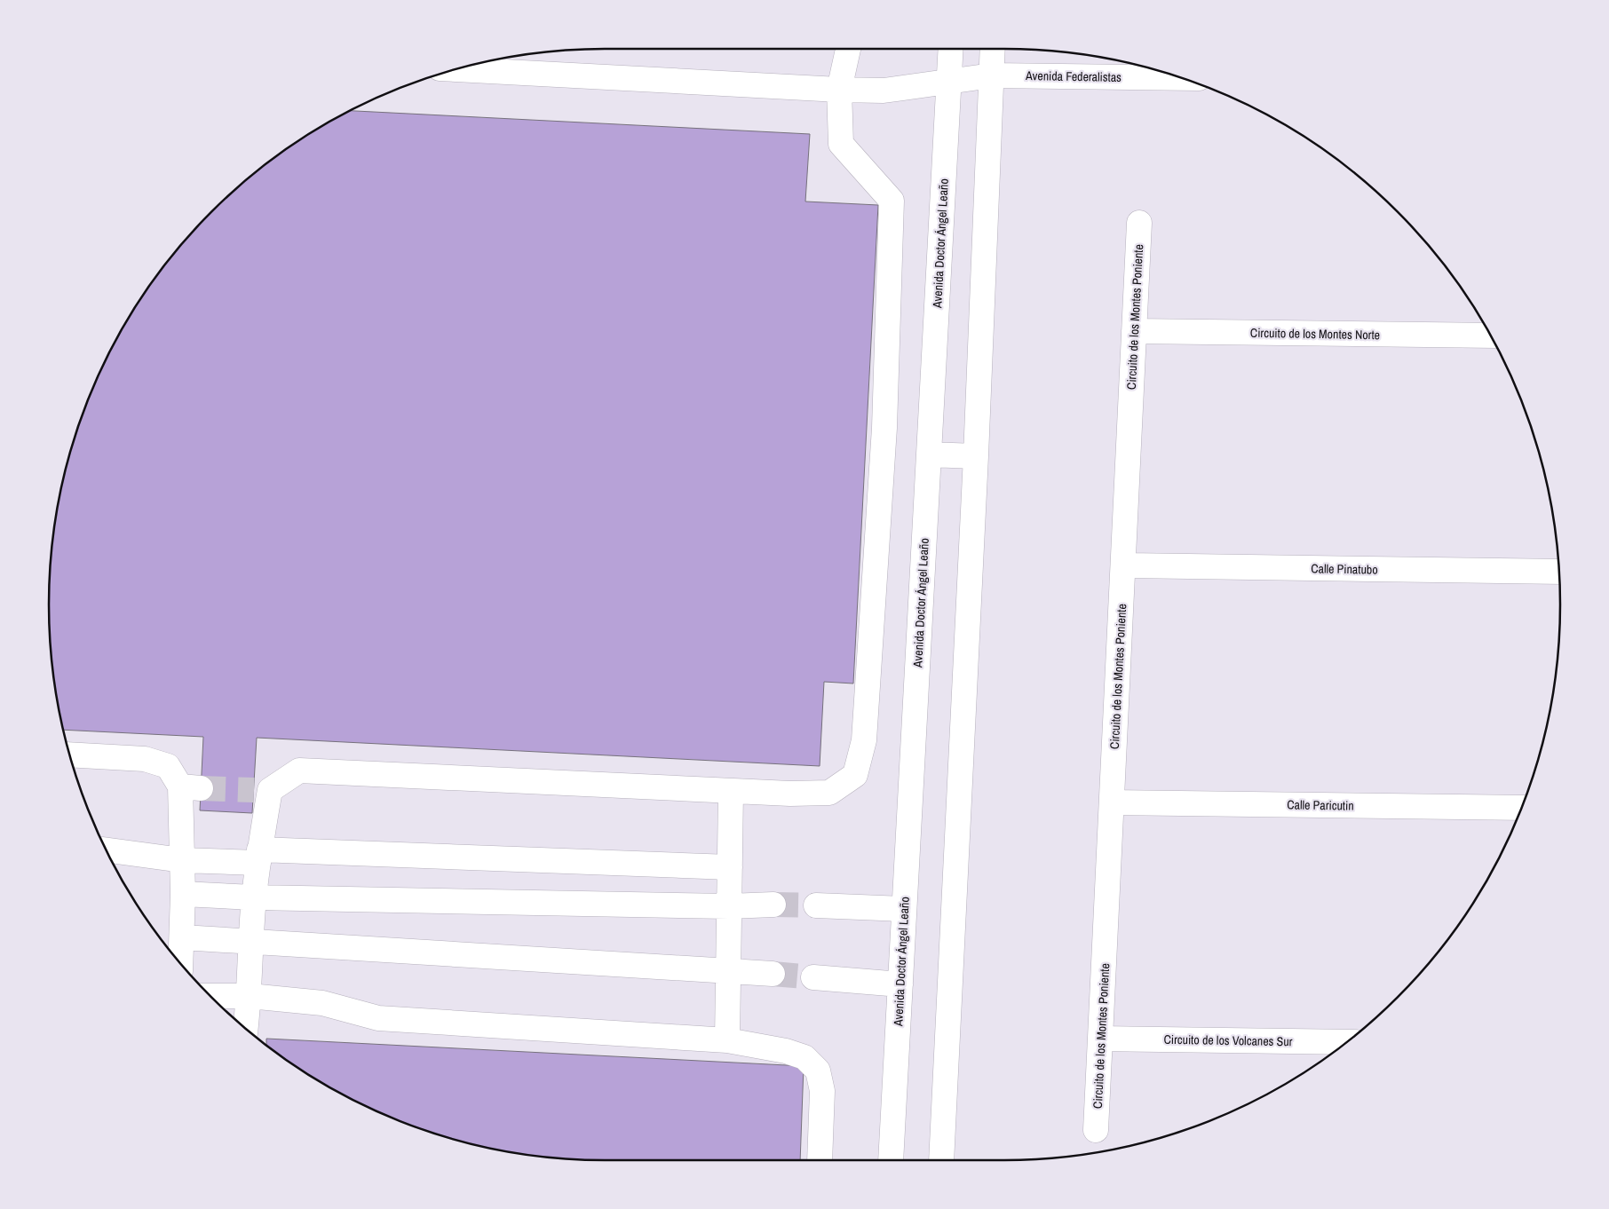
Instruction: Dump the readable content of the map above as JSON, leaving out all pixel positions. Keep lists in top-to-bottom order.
{
  "streets": {
    "street": [
      "Avenida Federalistas",
      "Avenida Doctor Ángel Leaño",
      "Circuito de los Montes Poniente",
      "Circuito de los Montes Norte",
      "Calle Pinatubo",
      "Calle Paricutin",
      "Circuito de los Volcanes Sur"
    ]
  },
  "crossings": [
    ["Avenida Federalistas", "Avenida Doctor Ángel Leaño"],
    ["Circuito de los Montes Poniente", "Circuito de los Montes Norte"],
    ["Circuito de los Montes Poniente", "Calle Pinatubo"],
    ["Circuito de los Montes Poniente", "Calle Paricutin"],
    ["Circuito de los Montes Poniente", "Circuito de los Volcanes Sur"]
  ]
}
